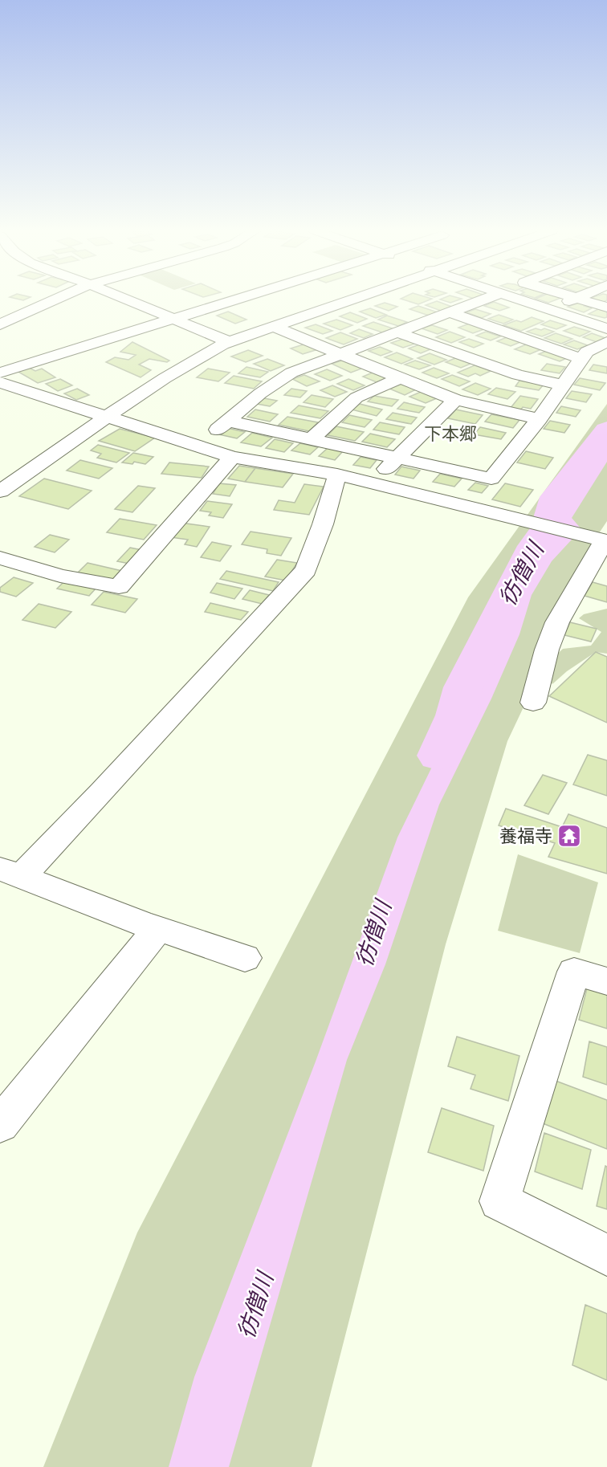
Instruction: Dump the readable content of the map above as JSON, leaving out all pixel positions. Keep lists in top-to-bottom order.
{
  "districts": ["下本郷"],
  "water": ["彷僧川"],
  "places": {
    "temple": ["養福寺"]
  }
}
